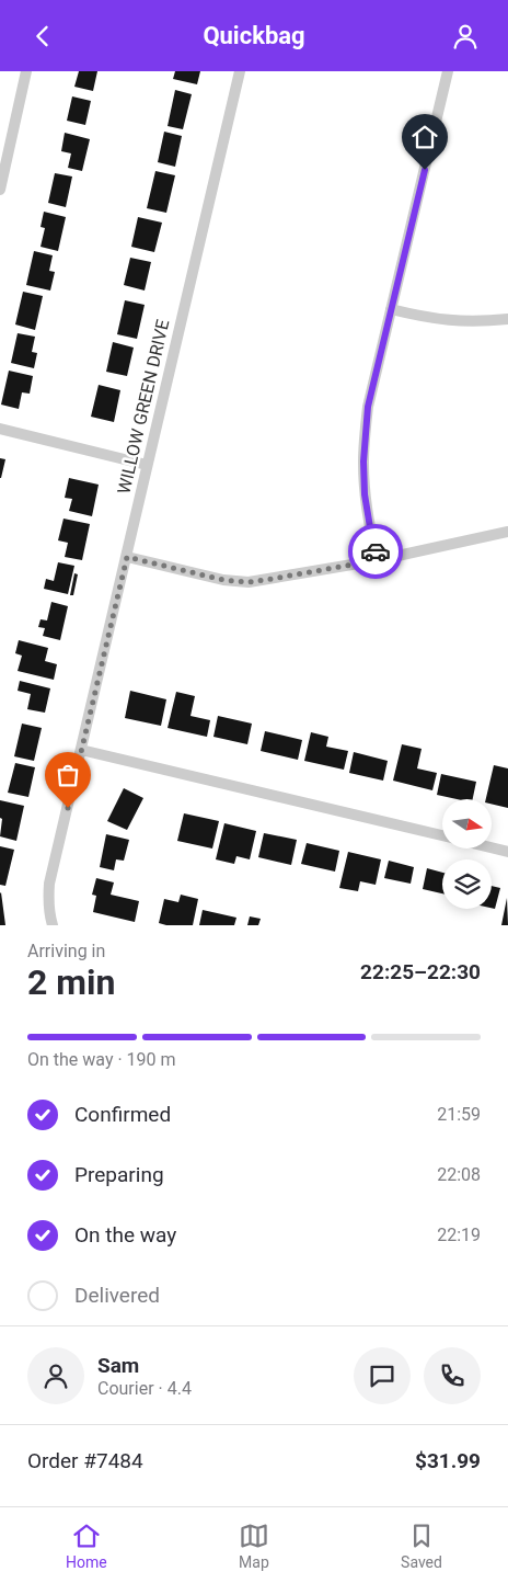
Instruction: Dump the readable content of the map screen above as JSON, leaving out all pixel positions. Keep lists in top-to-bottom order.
{
  "streets": {
    "street": ["WILLOW GREEN DRIVE"]
  },
  "north": "right",
  "page": {
    "header": "Quickbag",
    "heading": ["2 min", "Arriving in", "22:25–22:30"],
    "panel": [
      "Sam",
      "Courier · 4.4",
      "Order #7484",
      "$31.99"
    ],
    "bar": "On the way · 190 m",
    "list": [
      ["Confirmed", "21:59"],
      ["Preparing", "22:08"],
      ["On the way", "22:19"],
      "Delivered"
    ],
    "tabs": ["Home", "Map", "Saved"]
  }
}
